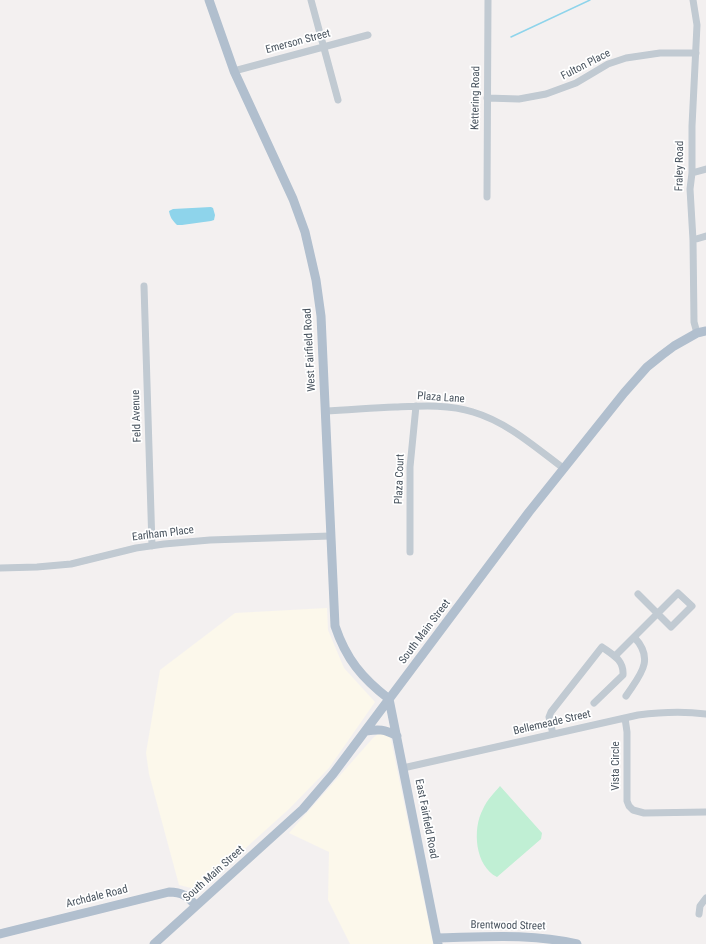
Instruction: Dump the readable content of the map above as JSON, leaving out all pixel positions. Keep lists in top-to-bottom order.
{
  "streets": {
    "main road": [
      "West Fairfield Road",
      "South Main Street",
      "East Fairfield Road",
      "Archdale Road",
      "Brentwood Street"
    ],
    "street": [
      "Emerson Street",
      "Fulton Place",
      "Kettering Road",
      "Fraley Road",
      "Plaza Lane",
      "Feld Avenue",
      "Plaza Court",
      "Earlham Place",
      "Bellemeade Street",
      "Vista Circle"
    ]
  },
  "crossings": [
    ["Emerson Street", "West Fairfield Road"],
    ["Fulton Place", "Kettering Road"],
    ["Fulton Place", "Fraley Road"],
    ["Fraley Road", "South Main Street"],
    ["West Fairfield Road", "Plaza Lane"],
    ["West Fairfield Road", "Earlham Place"],
    ["West Fairfield Road", "South Main Street"],
    ["West Fairfield Road", "East Fairfield Road"],
    ["Plaza Lane", "Plaza Court"],
    ["Plaza Lane", "South Main Street"],
    ["Feld Avenue", "Earlham Place"],
    ["South Main Street", "East Fairfield Road"],
    ["South Main Street", "Archdale Road"],
    ["Bellemeade Street", "Vista Circle"],
    ["Bellemeade Street", "East Fairfield Road"],
    ["East Fairfield Road", "Brentwood Street"]
  ]
}
